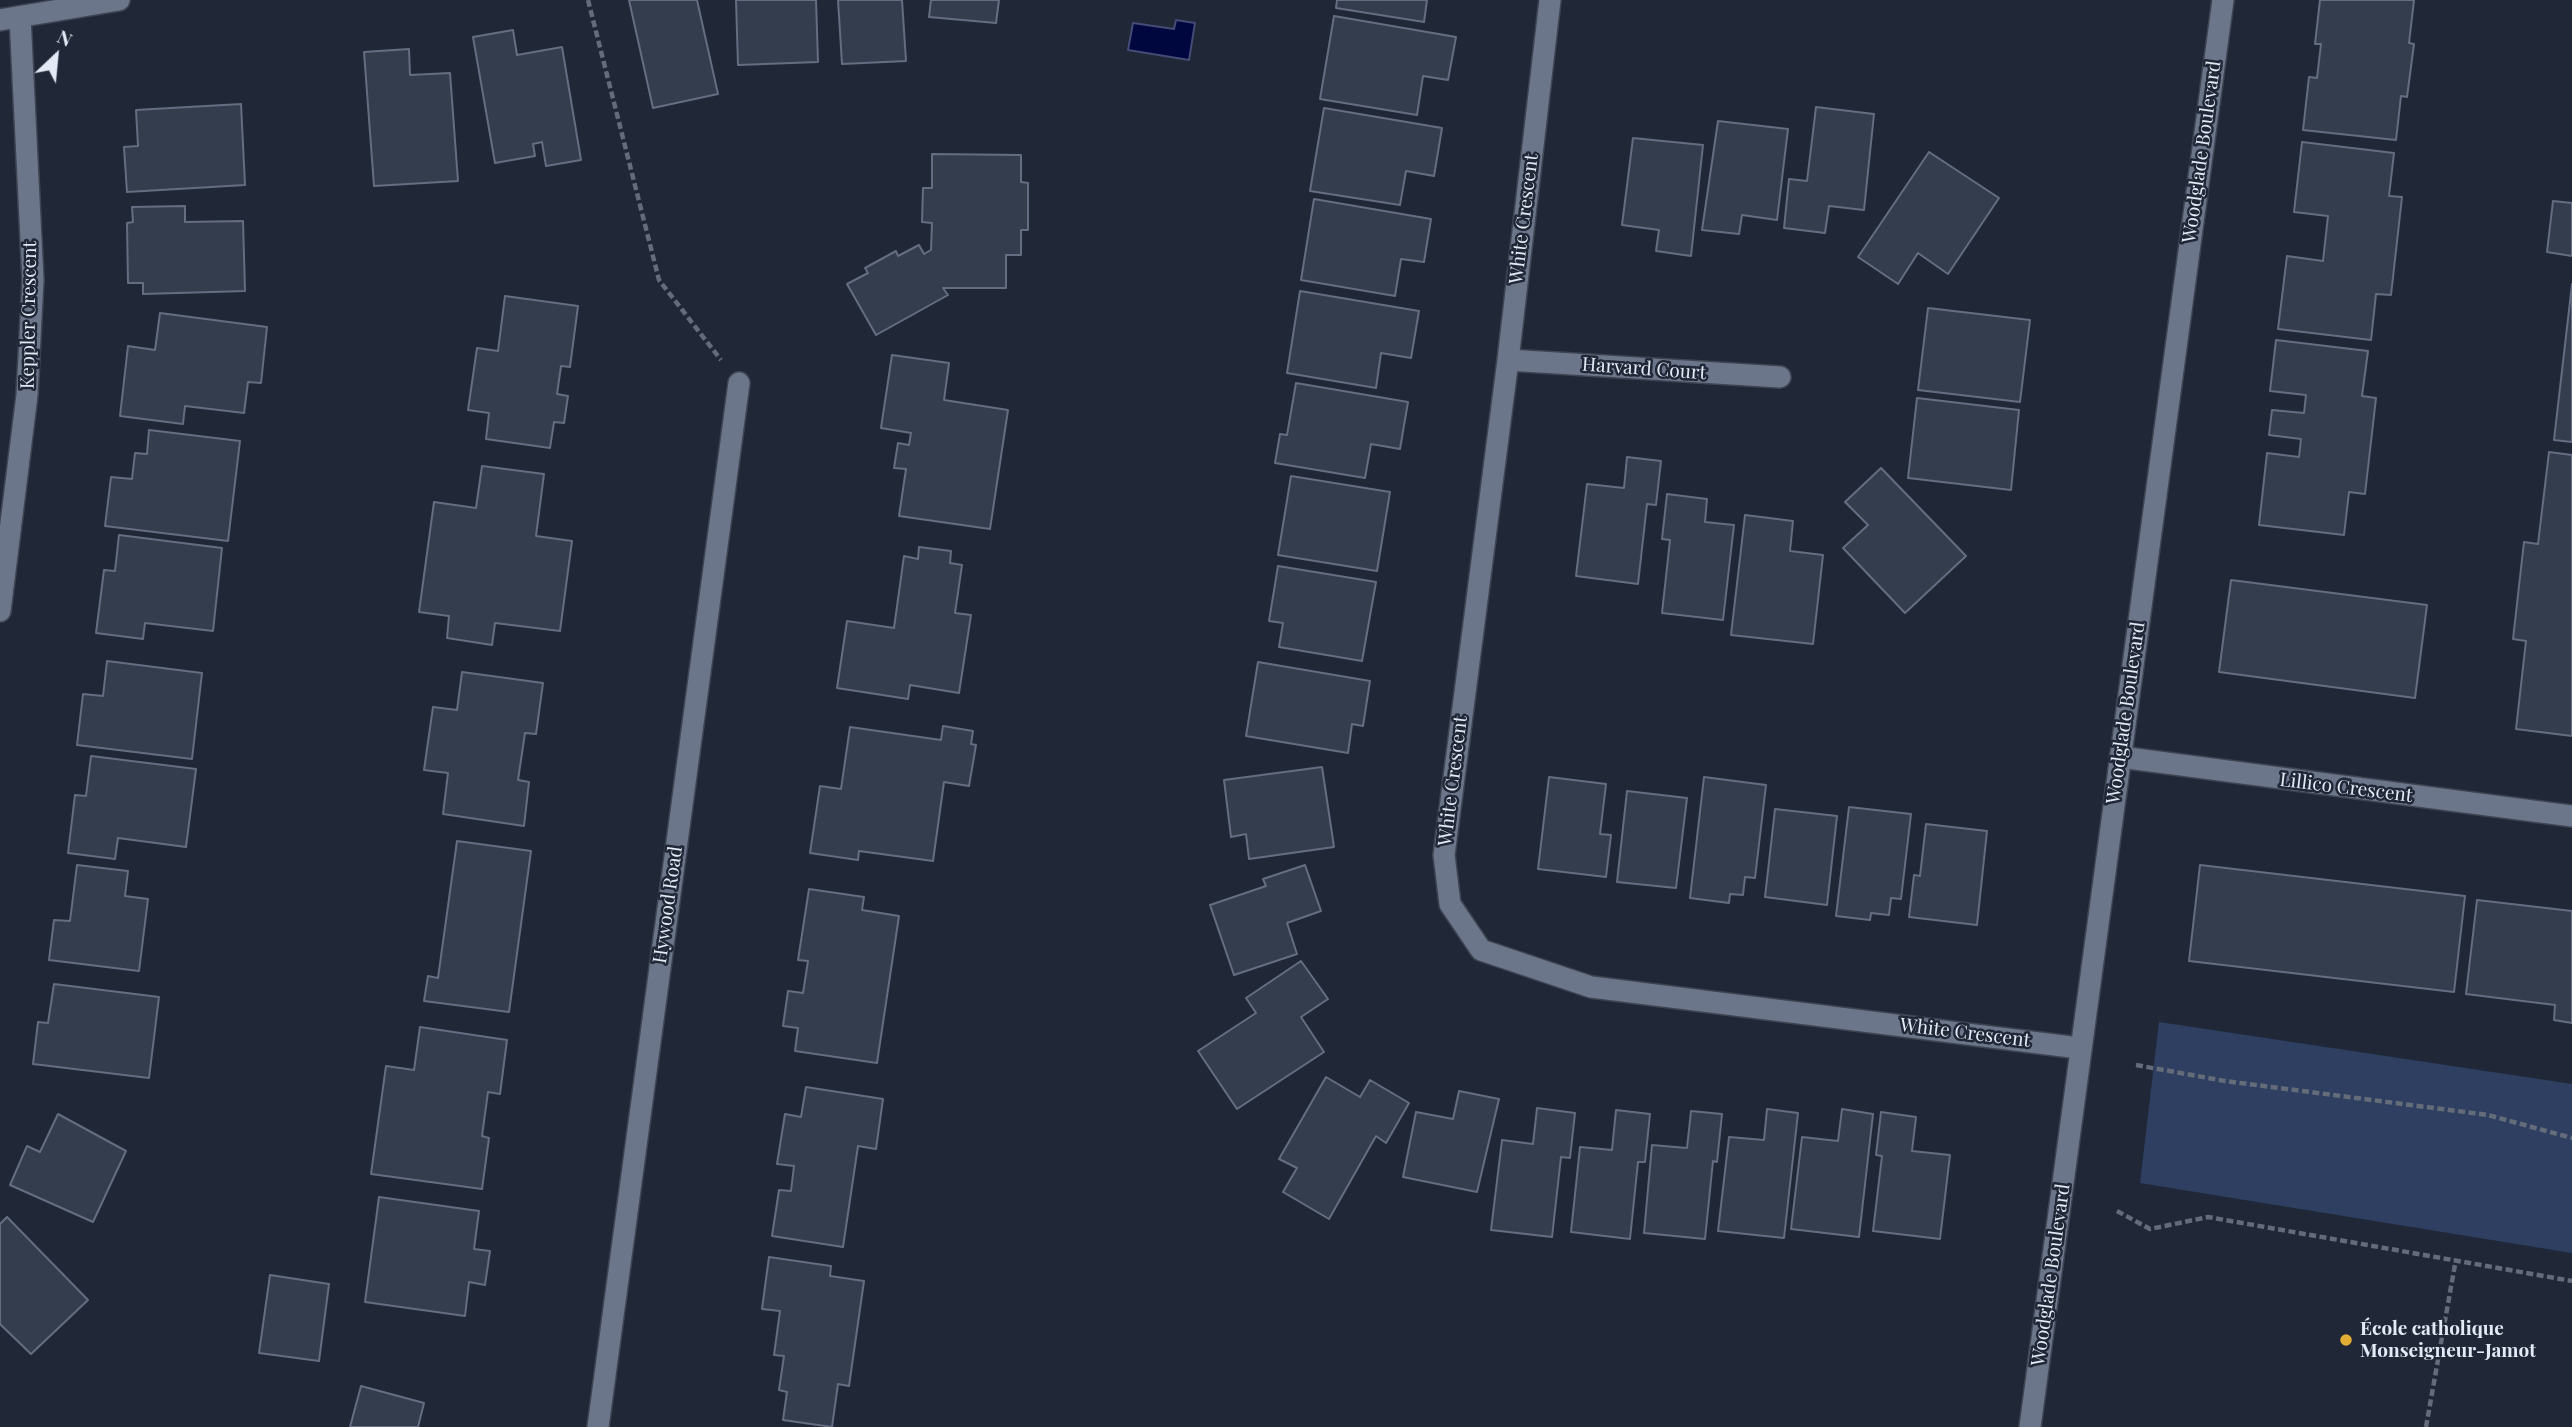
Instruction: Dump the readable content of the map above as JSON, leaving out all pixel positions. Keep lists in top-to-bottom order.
{
  "streets": {
    "street": [
      "Woodglade Boulevard",
      "White Crescent",
      "Keppler Crescent",
      "Harvard Court",
      "Lillico Crescent",
      "Hywood Road"
    ]
  },
  "crossings": [
    ["Woodglade Boulevard", "White Crescent"],
    ["Woodglade Boulevard", "Lillico Crescent"],
    ["White Crescent", "Harvard Court"]
  ],
  "places": ["École catholique Monseigneur-Jamot"],
  "north": "top right"
}
